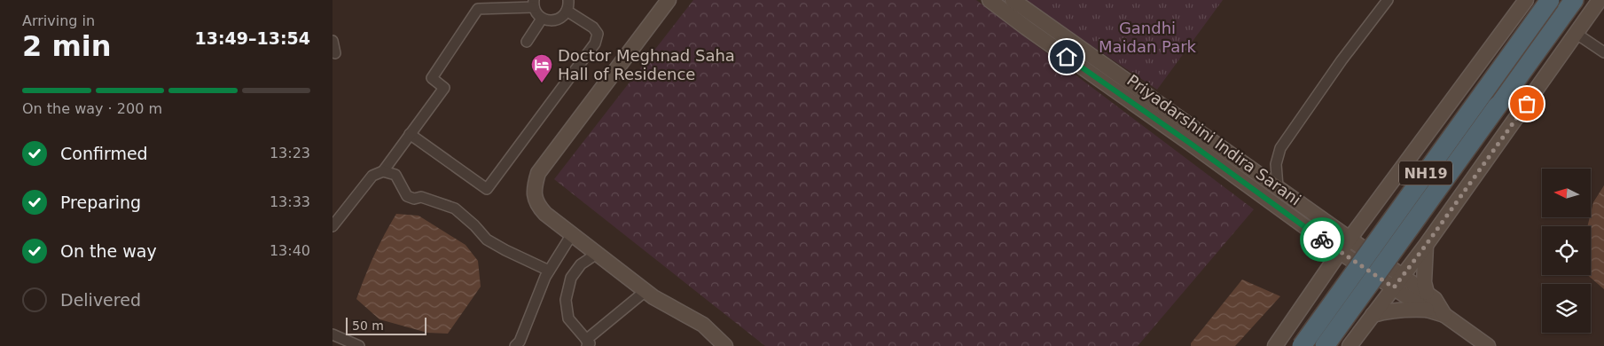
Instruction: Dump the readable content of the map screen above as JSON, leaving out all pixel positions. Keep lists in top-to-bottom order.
{
  "streets": {
    "highway": ["NH19"],
    "street": ["Priyadarshini Indira Sarani"]
  },
  "parks": ["Gandhi Maidan Park"],
  "places": {
    "hotel": ["Doctor Meghnad Saha Hall of Residence"]
  },
  "scale_bar": "50 m",
  "north": "left",
  "page": {
    "heading": ["2 min", "Arriving in", "13:49–13:54"],
    "bar": "On the way · 200 m",
    "list": [
      ["Confirmed", "13:23"],
      ["Preparing", "13:33"],
      ["On the way", "13:40"],
      "Delivered"
    ],
    "scale": "50 m"
  }
}
